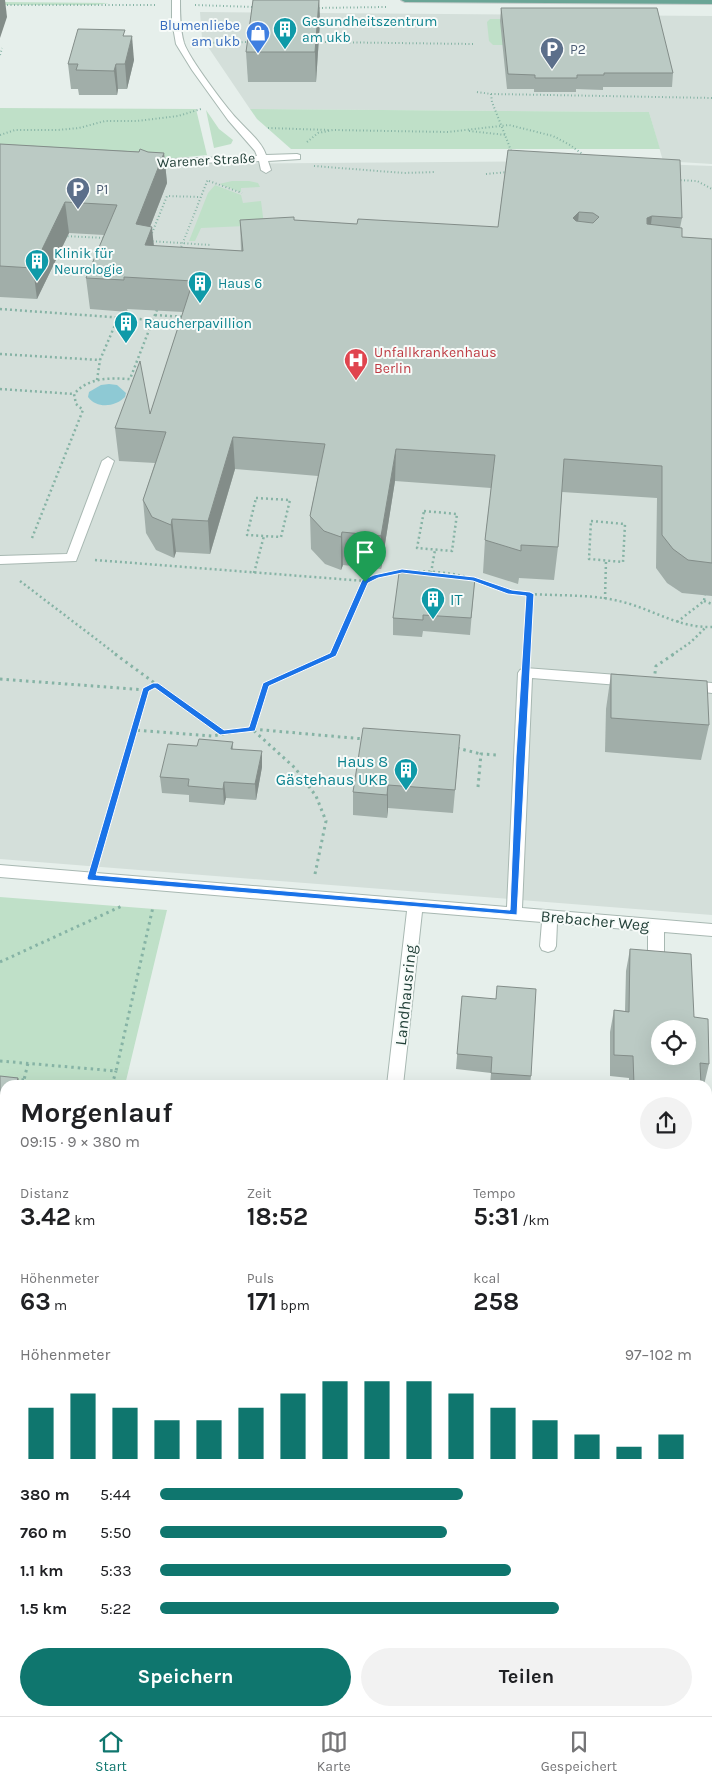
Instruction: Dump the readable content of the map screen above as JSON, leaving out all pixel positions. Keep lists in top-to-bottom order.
{
  "streets": {
    "street": ["Warener Straße", "Brebacher Weg", "Landhausring"]
  },
  "crossings": [
    ["Brebacher Weg", "Landhausring"]
  ],
  "places": {
    "building": [
      "Gesundheitszentrum am ukb",
      "Klinik für Neurologie",
      "Haus 6",
      "Raucherpavillion",
      "IT",
      "Haus 8 Gästehaus UKB"
    ],
    "shop": ["Blumenliebe am ukb"],
    "parking": ["P2", "P1"],
    "hospital": ["Unfallkrankenhaus Berlin"]
  },
  "page": {
    "heading": ["Morgenlauf", "09:15 · 9 × 380 m"],
    "stats": [
      ["Distanz", "3.42 km"],
      ["Zeit", "18:52"],
      ["Tempo", "5:31 /km"],
      ["Höhenmeter", "63 m"],
      ["Puls", "171 bpm"],
      ["kcal", "258"]
    ],
    "chart": ["Höhenmeter", "97–102 m"],
    "list": [
      {
        "name": "380 m",
        "note": "5:44"
      },
      {
        "name": "760 m",
        "note": "5:50"
      },
      {
        "name": "1.1 km",
        "note": "5:33"
      },
      {
        "name": "1.5 km",
        "note": "5:22"
      }
    ],
    "buttons": ["Speichern", "Teilen"],
    "tabs": ["Start", "Karte", "Gespeichert"]
  }
}
